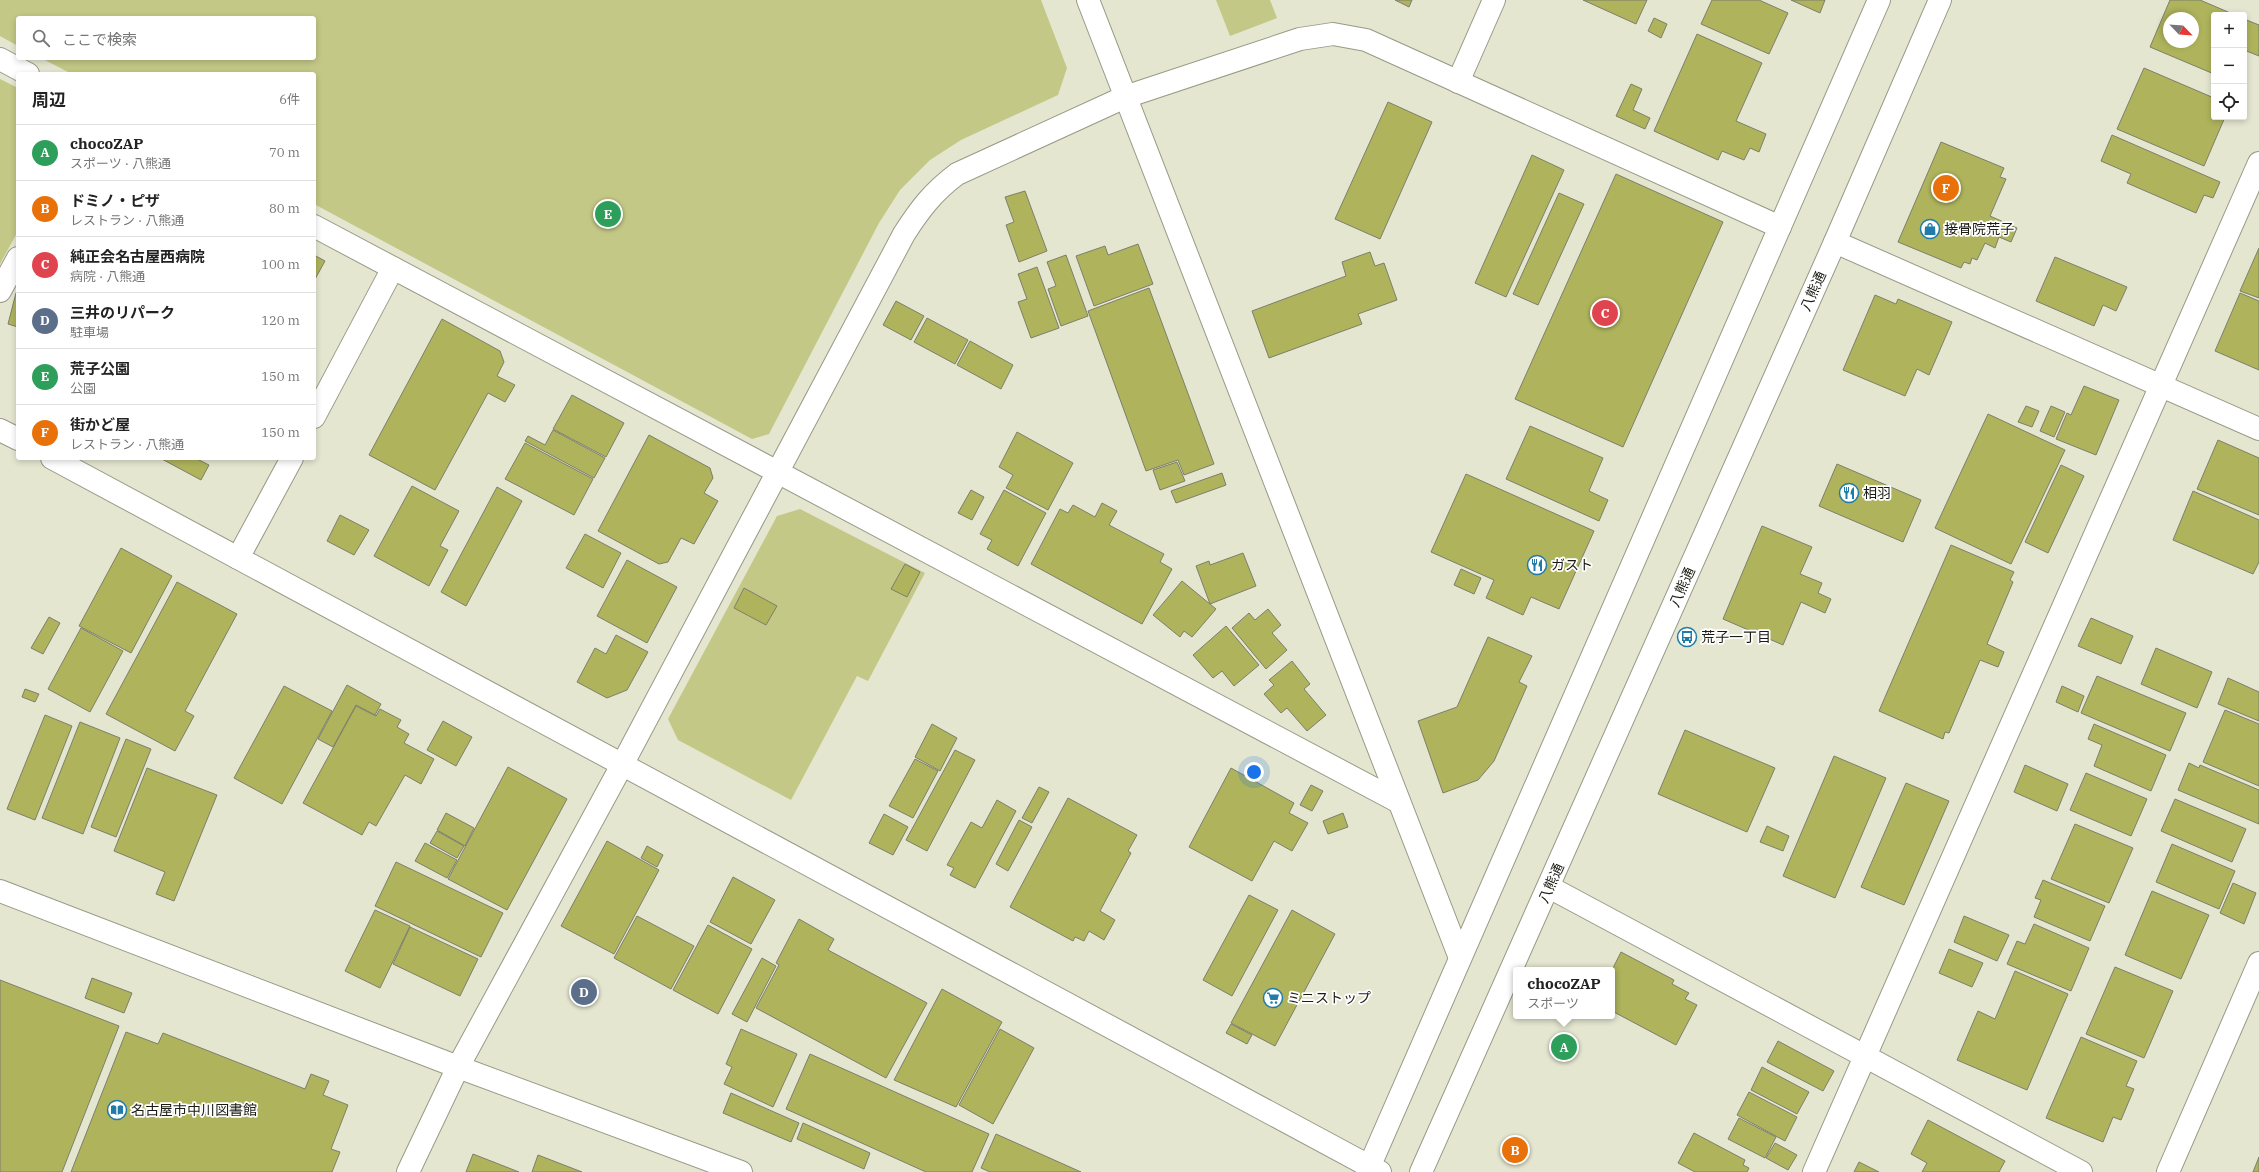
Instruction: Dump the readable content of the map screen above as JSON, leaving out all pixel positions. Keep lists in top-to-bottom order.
{
  "streets": {
    "street": ["八熊通"]
  },
  "places": {
    "shop": ["接骨院荒子"],
    "restaurant": ["相羽", "ガスト"],
    "bus stop": ["荒子一丁目"],
    "supermarket": ["ミニストップ"],
    "library": ["名古屋市中川図書館"]
  },
  "north": "bottom right",
  "page": {
    "map_buttons": ["+", "−"],
    "search": "ここで検索",
    "heading": ["周辺", "6件"],
    "list": [
      {
        "mark": "A",
        "name": "chocoZAP",
        "note": "スポーツ · 八熊通",
        "value": "70 m"
      },
      {
        "mark": "B",
        "name": "ドミノ・ピザ",
        "note": "レストラン · 八熊通",
        "value": "80 m"
      },
      {
        "mark": "C",
        "name": "純正会名古屋西病院",
        "note": "病院 · 八熊通",
        "value": "100 m"
      },
      {
        "mark": "D",
        "name": "三井のリパーク",
        "note": "駐車場",
        "value": "120 m"
      },
      {
        "mark": "E",
        "name": "荒子公園",
        "note": "公園",
        "value": "150 m"
      },
      {
        "mark": "F",
        "name": "街かど屋",
        "note": "レストラン · 八熊通",
        "value": "150 m"
      }
    ],
    "pins": [
      "F",
      "E",
      "C",
      "D",
      "A",
      "B"
    ],
    "popup": ["chocoZAP", "スポーツ"]
  }
}
